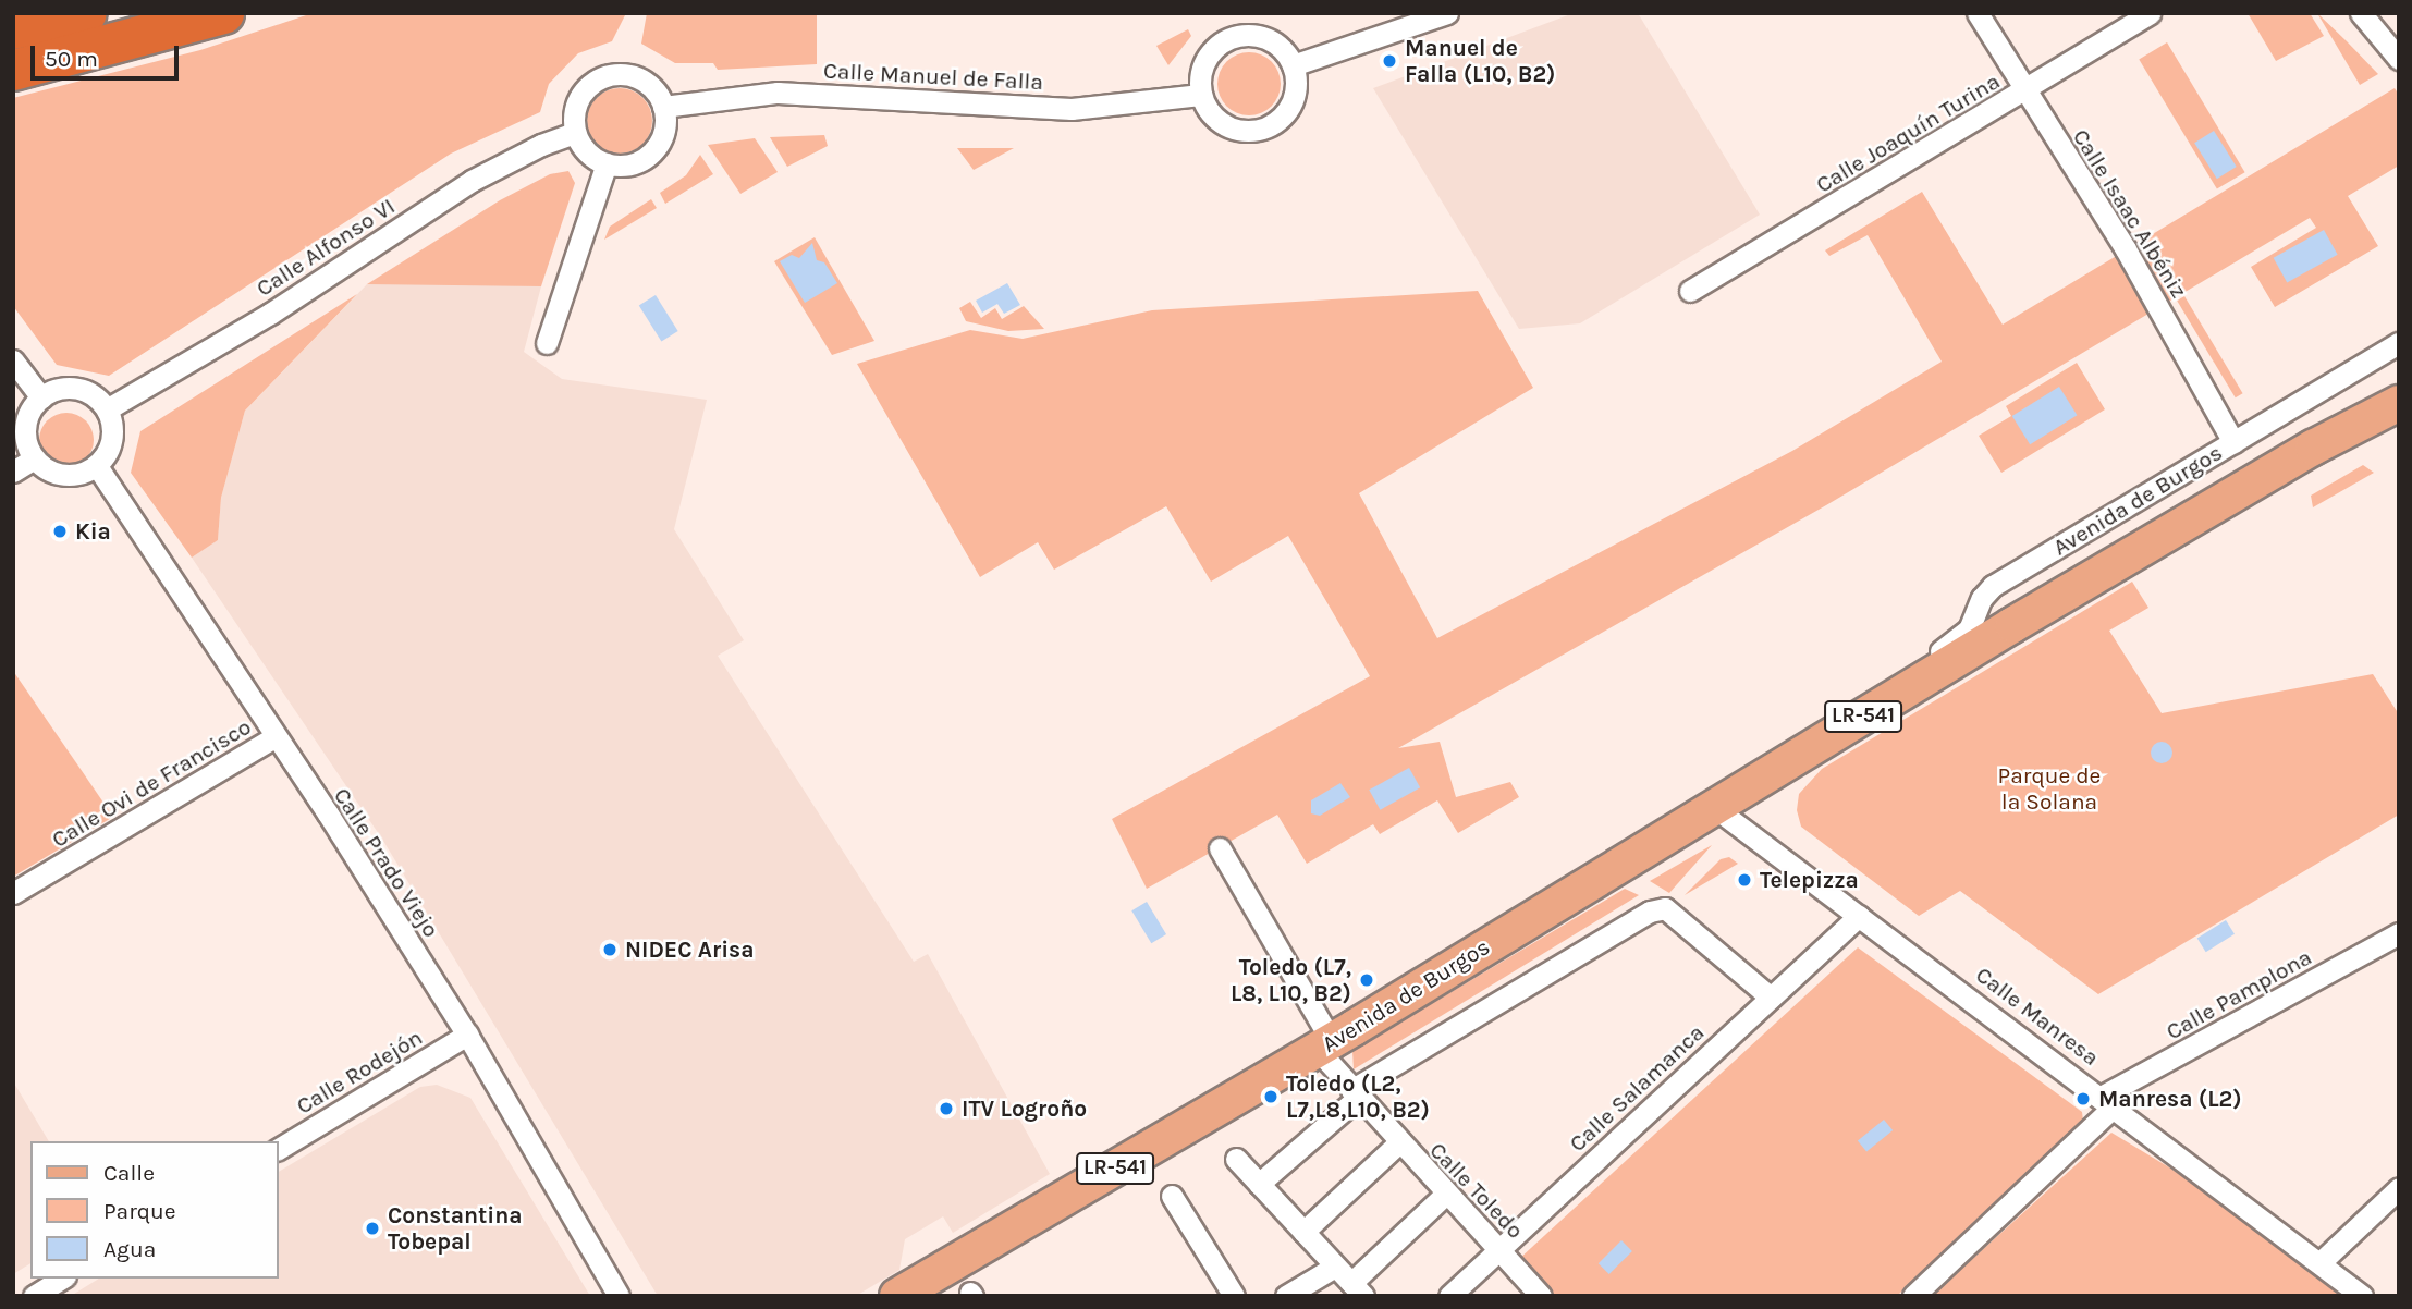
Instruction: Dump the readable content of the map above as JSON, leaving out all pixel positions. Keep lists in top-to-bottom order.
{
  "streets": {
    "main road": ["Avenida de Burgos", "LR-541"],
    "street": [
      "Calle Manuel de Falla",
      "Calle Joaquín Turina",
      "Calle Isaac Albéniz",
      "Calle Alfonso VI",
      "Calle Ovi de Francisco",
      "Calle Prado Viejo",
      "Calle Pamplona",
      "Calle Manresa",
      "Calle Rodejón",
      "Calle Salamanca",
      "Calle Toledo"
    ]
  },
  "crossings": [
    ["Calle Manuel de Falla", "Calle Alfonso VI"],
    ["Calle Joaquín Turina", "Calle Isaac Albéniz"],
    ["Calle Isaac Albéniz", "Avenida de Burgos"],
    ["Calle Alfonso VI", "Calle Prado Viejo"],
    ["Avenida de Burgos", "Calle Manresa"],
    ["Avenida de Burgos", "Calle Toledo"],
    ["Calle Ovi de Francisco", "Calle Prado Viejo"],
    ["Calle Prado Viejo", "Calle Rodejón"],
    ["Calle Pamplona", "Calle Manresa"],
    ["Calle Manresa", "Calle Salamanca"],
    ["Calle Salamanca", "Calle Toledo"]
  ],
  "parks": ["Parque de la Solana"],
  "places": [
    "Manuel de Falla (L10, B2)",
    "Kia",
    "Telepizza",
    "NIDEC Arisa",
    "Toledo (L7, L8, L10, B2)",
    "Toledo (L2, L7,L8,L10, B2)",
    "Manresa (L2)",
    "ITV Logroño",
    "Constantina Tobepal"
  ],
  "legend": ["Calle", "Parque", "Agua"],
  "scale_bar": "50 m"
}
